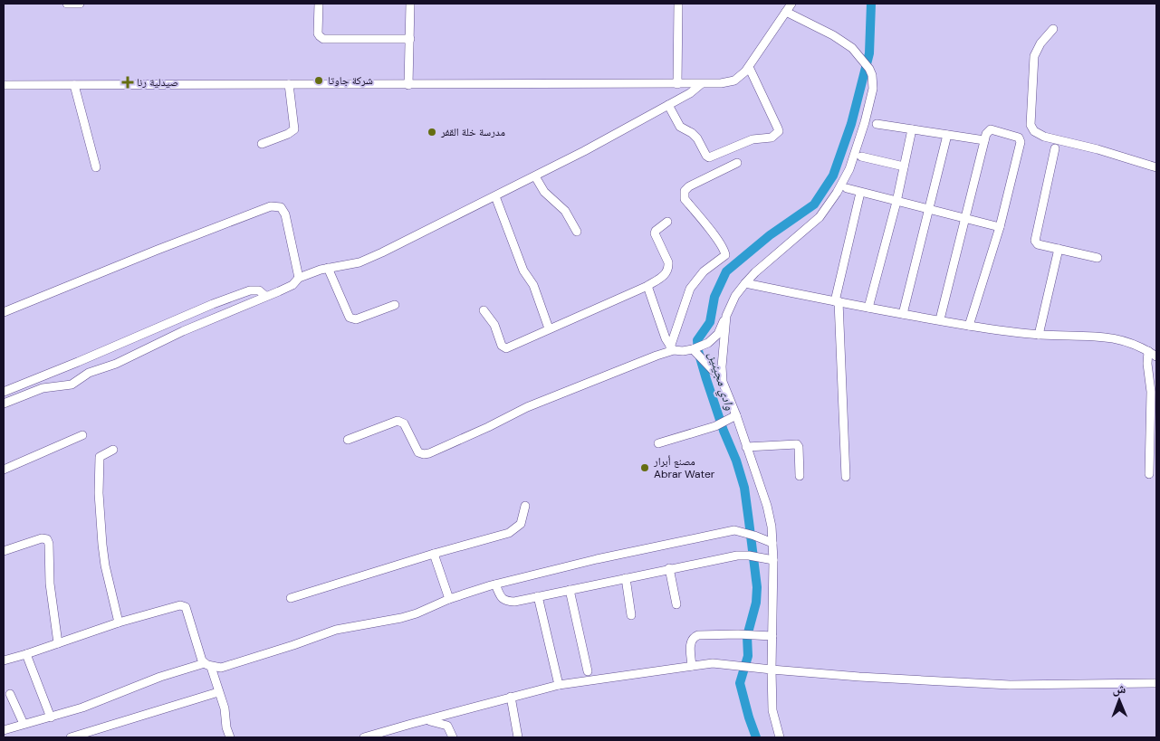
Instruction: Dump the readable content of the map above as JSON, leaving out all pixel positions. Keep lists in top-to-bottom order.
{
  "water": ["وادي مجينين"],
  "places": {
    "other": ["شركة جاوتا", "مدرسة خلة القفر", "مصنع أبرار Abrar Water"],
    "health": ["صيدلية رنا"]
  },
  "north": "top"
}
